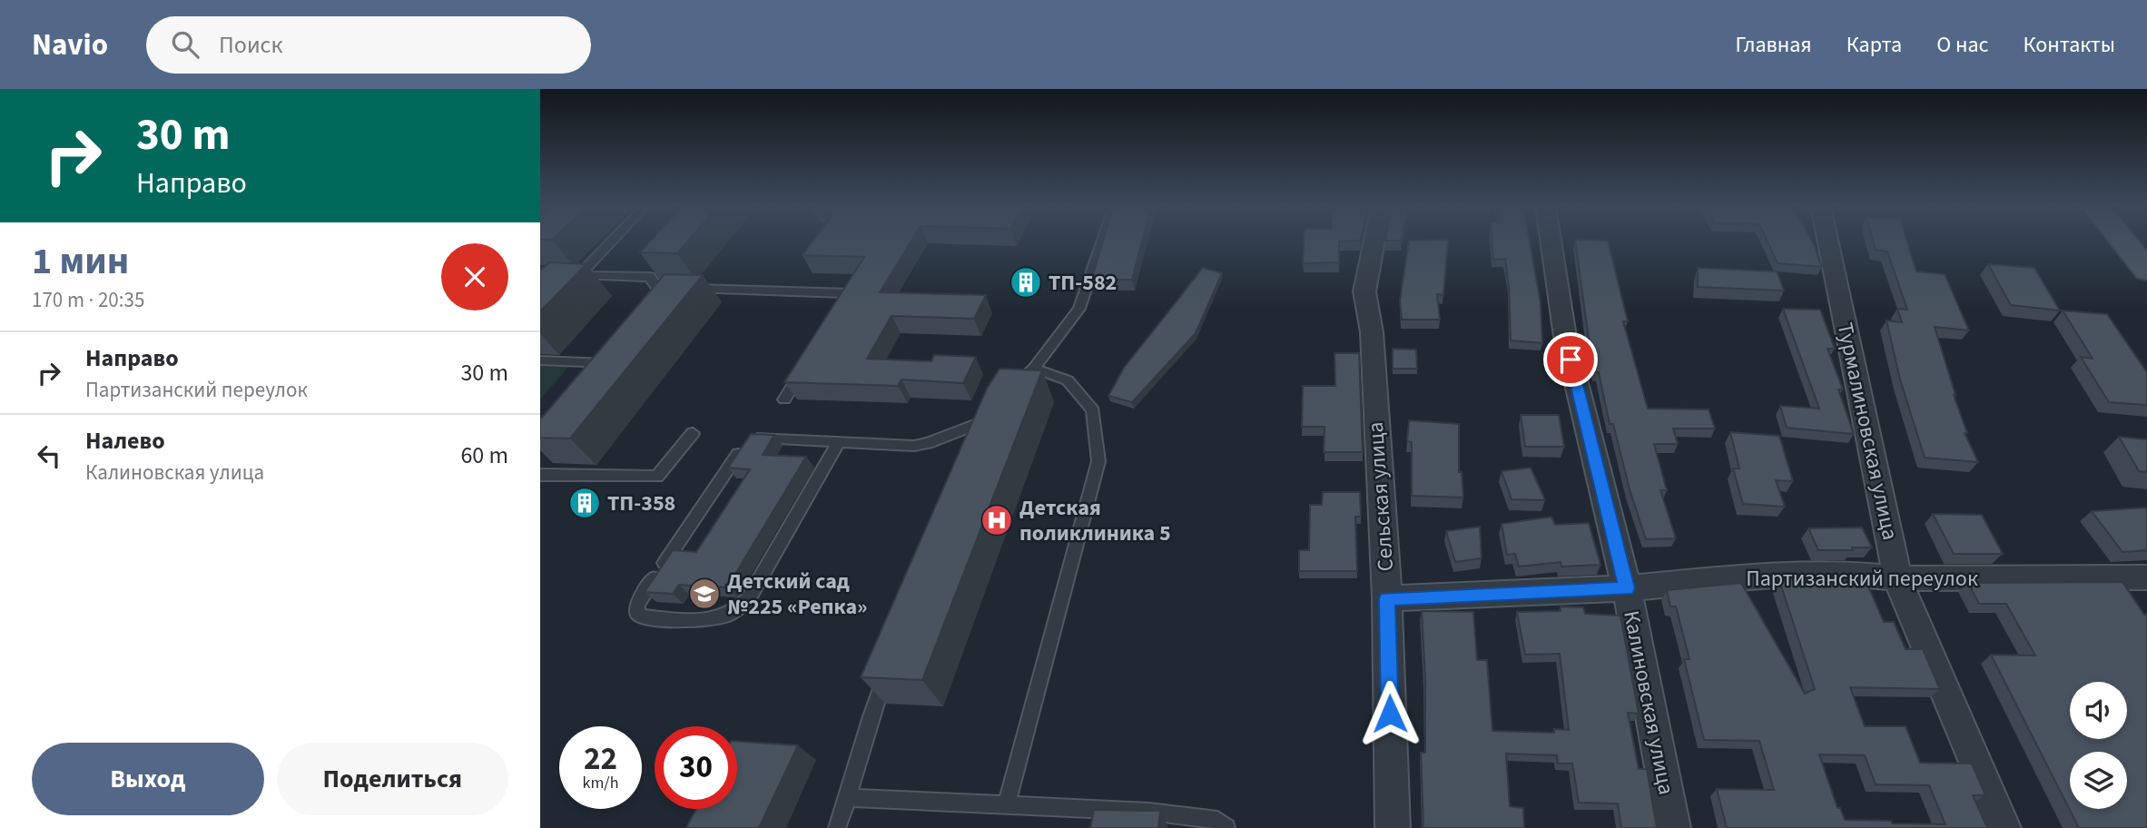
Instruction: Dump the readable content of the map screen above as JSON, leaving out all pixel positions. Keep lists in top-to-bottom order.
{
  "streets": {
    "street": [
      "Турмалиновская улица",
      "Сельская улица",
      "Партизанский переулок",
      "Калиновская улица"
    ]
  },
  "crossings": [
    ["Турмалиновская улица", "Партизанский переулок"],
    ["Сельская улица", "Партизанский переулок"],
    ["Партизанский переулок", "Калиновская улица"]
  ],
  "places": {
    "building": ["ТП-582", "ТП-358"],
    "hospital": ["Детская поликлиника 5"],
    "school or university": ["Детский сад №225 «Репка»"]
  },
  "page": {
    "header": "Navio",
    "search": "Поиск",
    "nav": [
      "Главная",
      "Карта",
      "О нас",
      "Контакты"
    ],
    "turn": ["30 m", "Направо"],
    "heading": ["1 мин", "170 m · 20:35"],
    "list": [
      {
        "name": "Направо",
        "note": "Партизанский переулок",
        "value": "30 m"
      },
      {
        "name": "Налево",
        "note": "Калиновская улица",
        "value": "60 m"
      }
    ],
    "speed": "22 km/h",
    "limit": "30",
    "buttons": ["Выход", "Поделиться"]
  }
}
